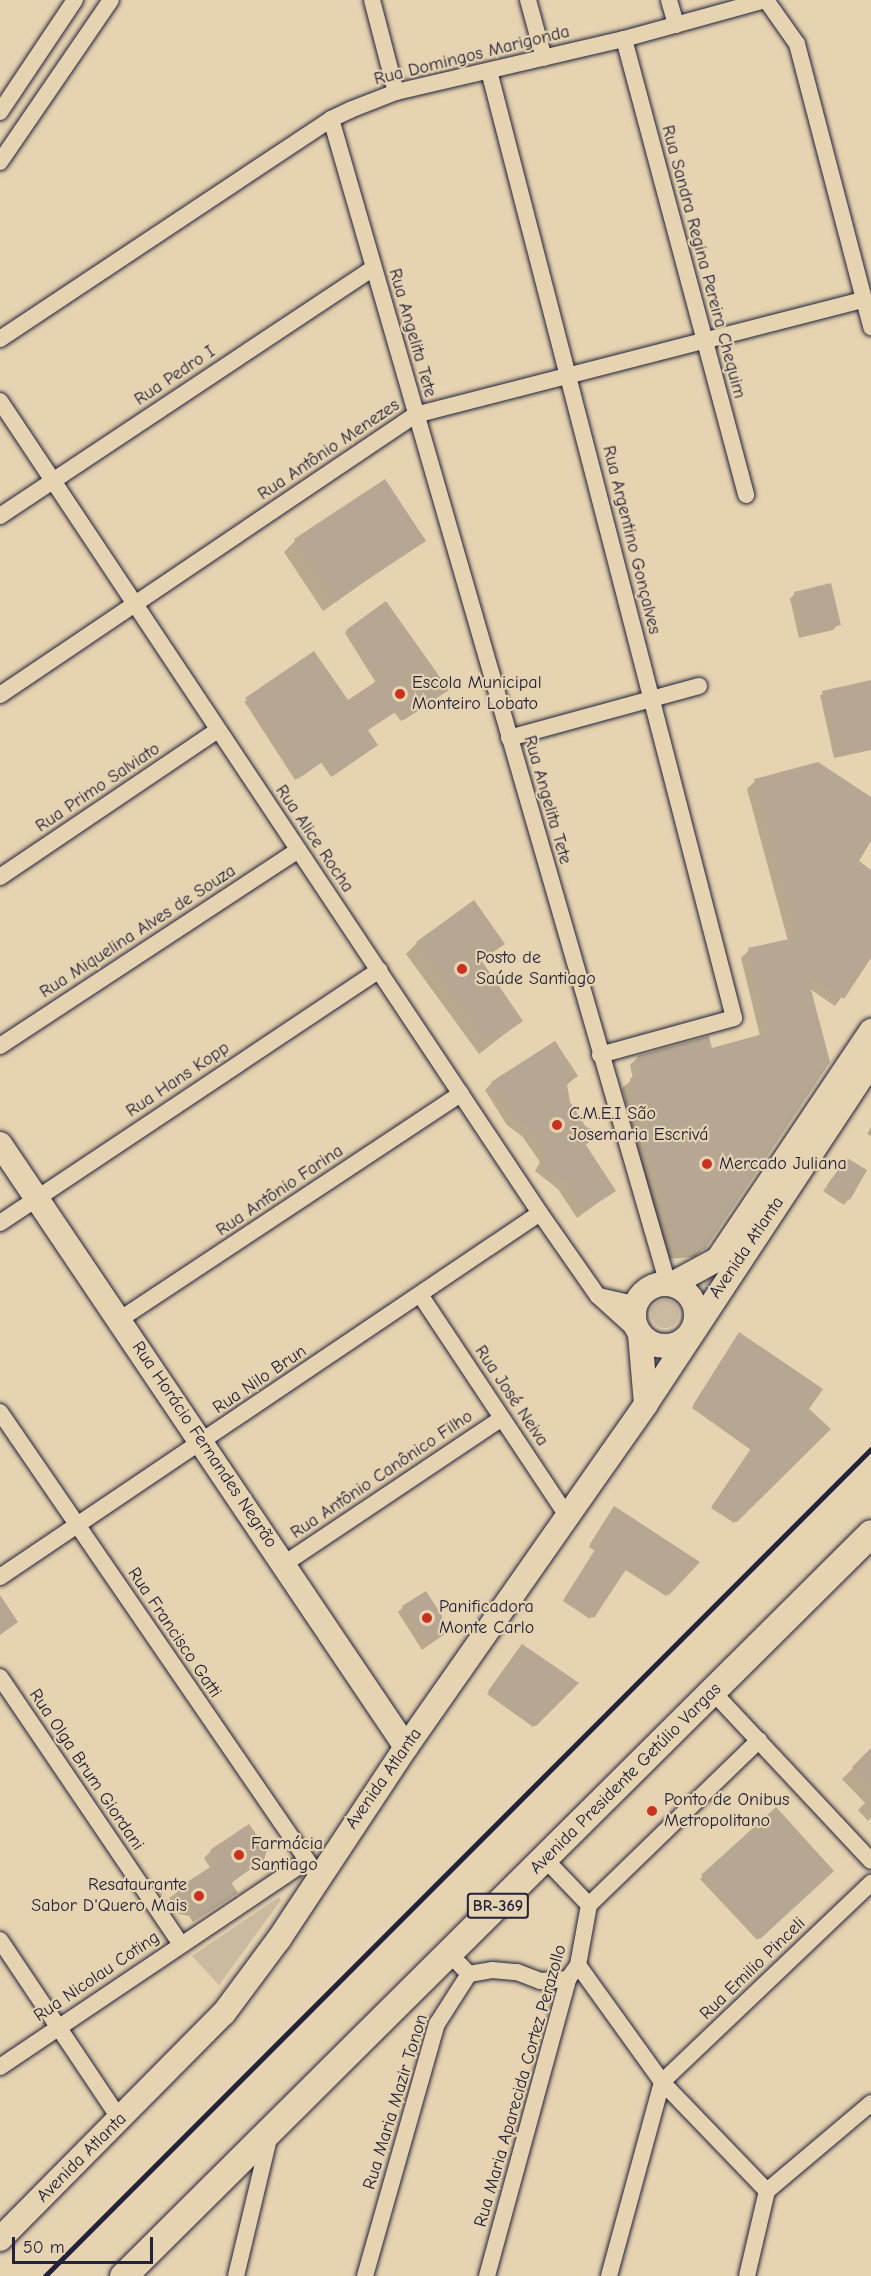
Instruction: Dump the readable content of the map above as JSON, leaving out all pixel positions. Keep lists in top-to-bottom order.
{
  "streets": {
    "main road": ["Avenida Presidente Getúlio Vargas", "BR-369"],
    "street": [
      "Rua Domingos Marigonda",
      "Rua Sandra Regina Pereira Chequim",
      "Rua Angelita Tete",
      "Rua Pedro I",
      "Rua Antônio Menezes",
      "Rua Argentino Gonçalves",
      "Rua Primo Salviato",
      "Rua Alice Rocha",
      "Rua Miquelina Alves de Souza",
      "Rua Hans Kopp",
      "Rua Antônio Farina",
      "Avenida Atlanta",
      "Rua Nilo Brun",
      "Rua José Neiva",
      "Rua Horácio Fernandes Negrão",
      "Rua Antônio Canônico Filho",
      "Rua Francisco Gatti",
      "Rua Olga Brum Giordani",
      "Rua Emilio Pinceli",
      "Rua Nicolau Coting",
      "Rua Maria Aparecida Cortez Perazollo",
      "Rua Maria Mazir Tonon"
    ]
  },
  "crossings": [
    ["Rua Domingos Marigonda", "Rua Sandra Regina Pereira Chequim"],
    ["Rua Domingos Marigonda", "Rua Angelita Tete"],
    ["Rua Domingos Marigonda", "Rua Argentino Gonçalves"],
    ["Rua Sandra Regina Pereira Chequim", "Rua Antônio Menezes"],
    ["Rua Angelita Tete", "Rua Pedro I"],
    ["Rua Angelita Tete", "Rua Antônio Menezes"],
    ["Rua Angelita Tete", "Rua Argentino Gonçalves"],
    ["Rua Angelita Tete", "Rua Alice Rocha"],
    ["Rua Angelita Tete", "Avenida Atlanta"],
    ["Rua Pedro I", "Rua Alice Rocha"],
    ["Rua Antônio Menezes", "Rua Argentino Gonçalves"],
    ["Rua Antônio Menezes", "Rua Alice Rocha"],
    ["Rua Primo Salviato", "Rua Alice Rocha"],
    ["Rua Alice Rocha", "Rua Miquelina Alves de Souza"],
    ["Rua Alice Rocha", "Rua Hans Kopp"],
    ["Rua Alice Rocha", "Rua Antônio Farina"],
    ["Rua Alice Rocha", "Avenida Atlanta"],
    ["Rua Alice Rocha", "Rua Nilo Brun"],
    ["Rua Hans Kopp", "Rua Horácio Fernandes Negrão"],
    ["Rua Antônio Farina", "Rua Horácio Fernandes Negrão"],
    ["Avenida Atlanta", "Rua José Neiva"],
    ["Avenida Atlanta", "Rua Horácio Fernandes Negrão"],
    ["Avenida Atlanta", "Rua Francisco Gatti"],
    ["Avenida Atlanta", "Rua Nicolau Coting"],
    ["Rua Nilo Brun", "Rua José Neiva"],
    ["Rua Nilo Brun", "Rua Horácio Fernandes Negrão"],
    ["Rua Nilo Brun", "Rua Francisco Gatti"],
    ["Rua José Neiva", "Rua Antônio Canônico Filho"],
    ["Rua Horácio Fernandes Negrão", "Rua Antônio Canônico Filho"],
    ["Rua Francisco Gatti", "Rua Nicolau Coting"],
    ["Rua Olga Brum Giordani", "Rua Nicolau Coting"]
  ],
  "places": [
    "Escola Municipal Monteiro Lobato",
    "Posto de Saúde Santiago",
    "C.M.E.I São Josemaria Escrivá",
    "Mercado Juliana",
    "Panificadora Monte Carlo",
    "Ponto de Onibus Metropolitano",
    "Farmácia Santiago",
    "Resataurante Sabor D'Quero Mais"
  ],
  "scale_bar": "50 m"
}
